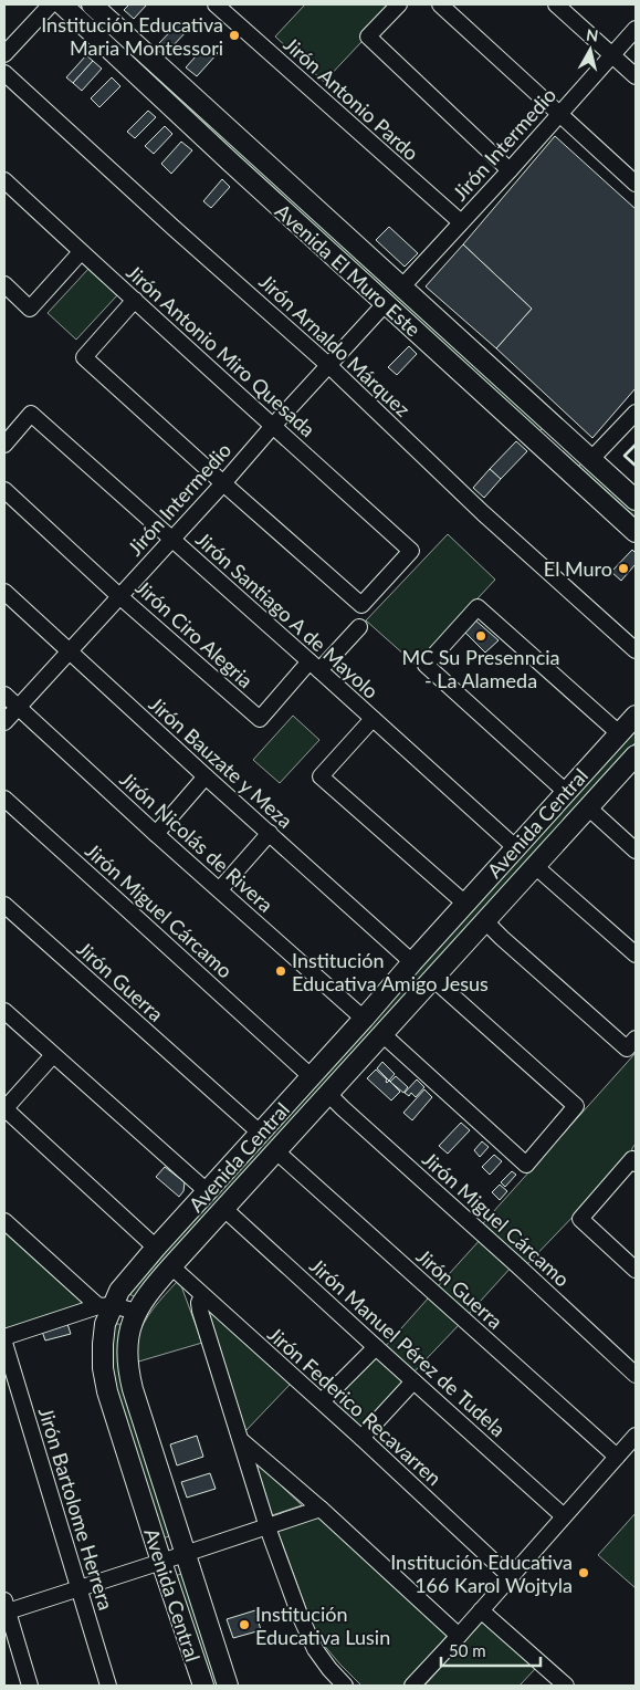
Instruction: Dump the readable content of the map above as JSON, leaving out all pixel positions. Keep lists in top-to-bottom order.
{
  "streets": {
    "main road": ["Avenida El Muro Este", "Avenida Central"],
    "street": [
      "Jirón Antonio Pardo",
      "Jirón Intermedio",
      "Jirón Arnaldo Márquez",
      "Jirón Antonio Miro Quesada",
      "Jirón Santiago A de Mayolo",
      "Jirón Ciro Alegria",
      "Jirón Bauzate y Meza",
      "Jirón Nicolás de Rivera",
      "Jirón Miguel Cárcamo",
      "Jirón Guerra",
      "Jirón Manuel Pérez de Tudela",
      "Jirón Federico Recavarren",
      "Jirón Bartolome Herrera"
    ]
  },
  "crossings": [
    ["Jirón Antonio Pardo", "Jirón Intermedio"],
    ["Jirón Intermedio", "Avenida El Muro Este"],
    ["Jirón Intermedio", "Jirón Arnaldo Márquez"],
    ["Jirón Intermedio", "Jirón Antonio Miro Quesada"],
    ["Jirón Intermedio", "Jirón Santiago A de Mayolo"],
    ["Jirón Intermedio", "Jirón Ciro Alegria"],
    ["Jirón Intermedio", "Jirón Bauzate y Meza"],
    ["Jirón Intermedio", "Jirón Nicolás de Rivera"],
    ["Jirón Santiago A de Mayolo", "Jirón Ciro Alegria"],
    ["Jirón Santiago A de Mayolo", "Avenida Central"],
    ["Jirón Bauzate y Meza", "Avenida Central"],
    ["Avenida Central", "Jirón Nicolás de Rivera"],
    ["Avenida Central", "Jirón Miguel Cárcamo"],
    ["Avenida Central", "Jirón Guerra"],
    ["Avenida Central", "Jirón Manuel Pérez de Tudela"],
    ["Avenida Central", "Jirón Federico Recavarren"]
  ],
  "places": [
    "Institución Educativa Maria Montessori",
    "El Muro",
    "MC Su Presenncia - La Alameda",
    "Institución Educativa Amigo Jesus",
    "Institución Educativa 166 Karol Wojtyla",
    "Institución Educativa Lusin"
  ],
  "scale_bar": "50 m",
  "north": "top"
}
